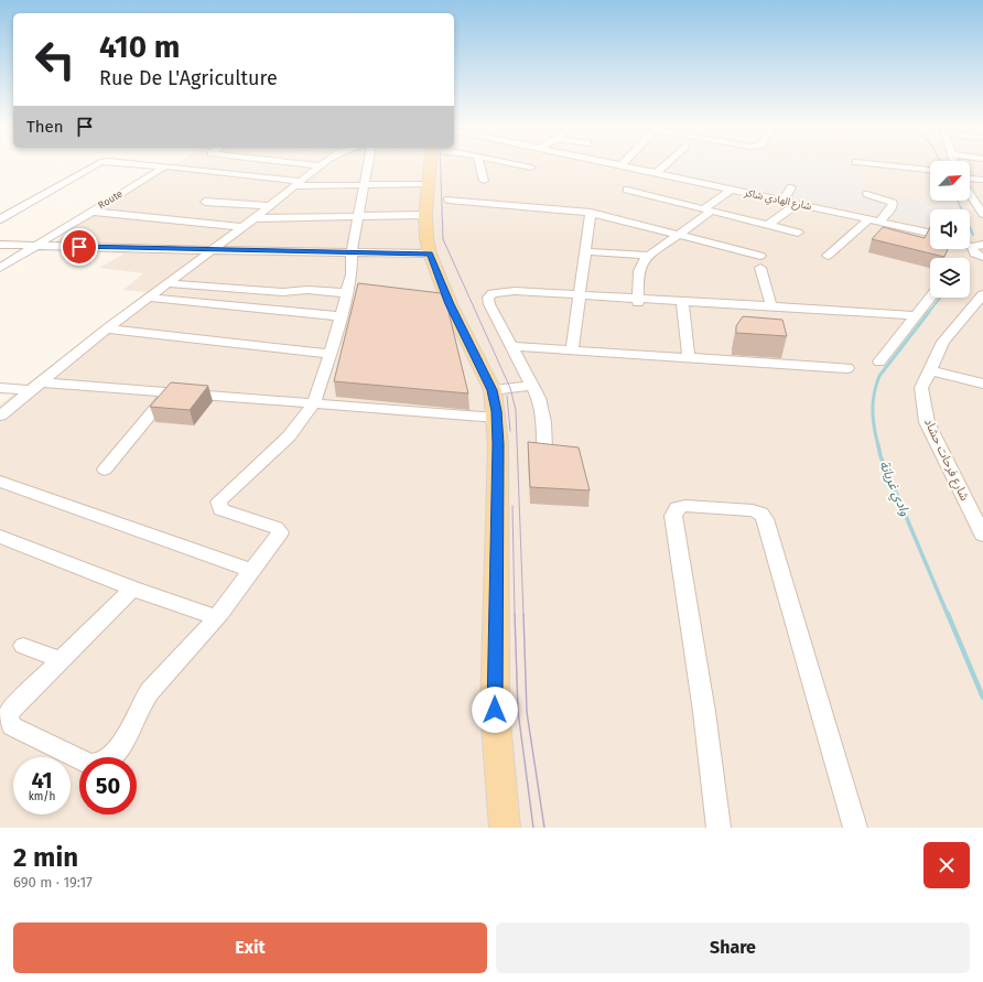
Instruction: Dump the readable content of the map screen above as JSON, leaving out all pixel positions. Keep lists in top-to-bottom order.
{
  "streets": {
    "street": ["Route", "شارع الهادي شاكر", "شارع فرحات حشاد"]
  },
  "water": ["وادي غريانة"],
  "north": "top right",
  "page": {
    "turn": ["410 m", "Rue De L'Agriculture"],
    "then": "Then",
    "speed": "41 km/h",
    "limit": "50",
    "heading": ["2 min", "690 m · 19:17"],
    "buttons": ["Exit", "Share"]
  }
}
